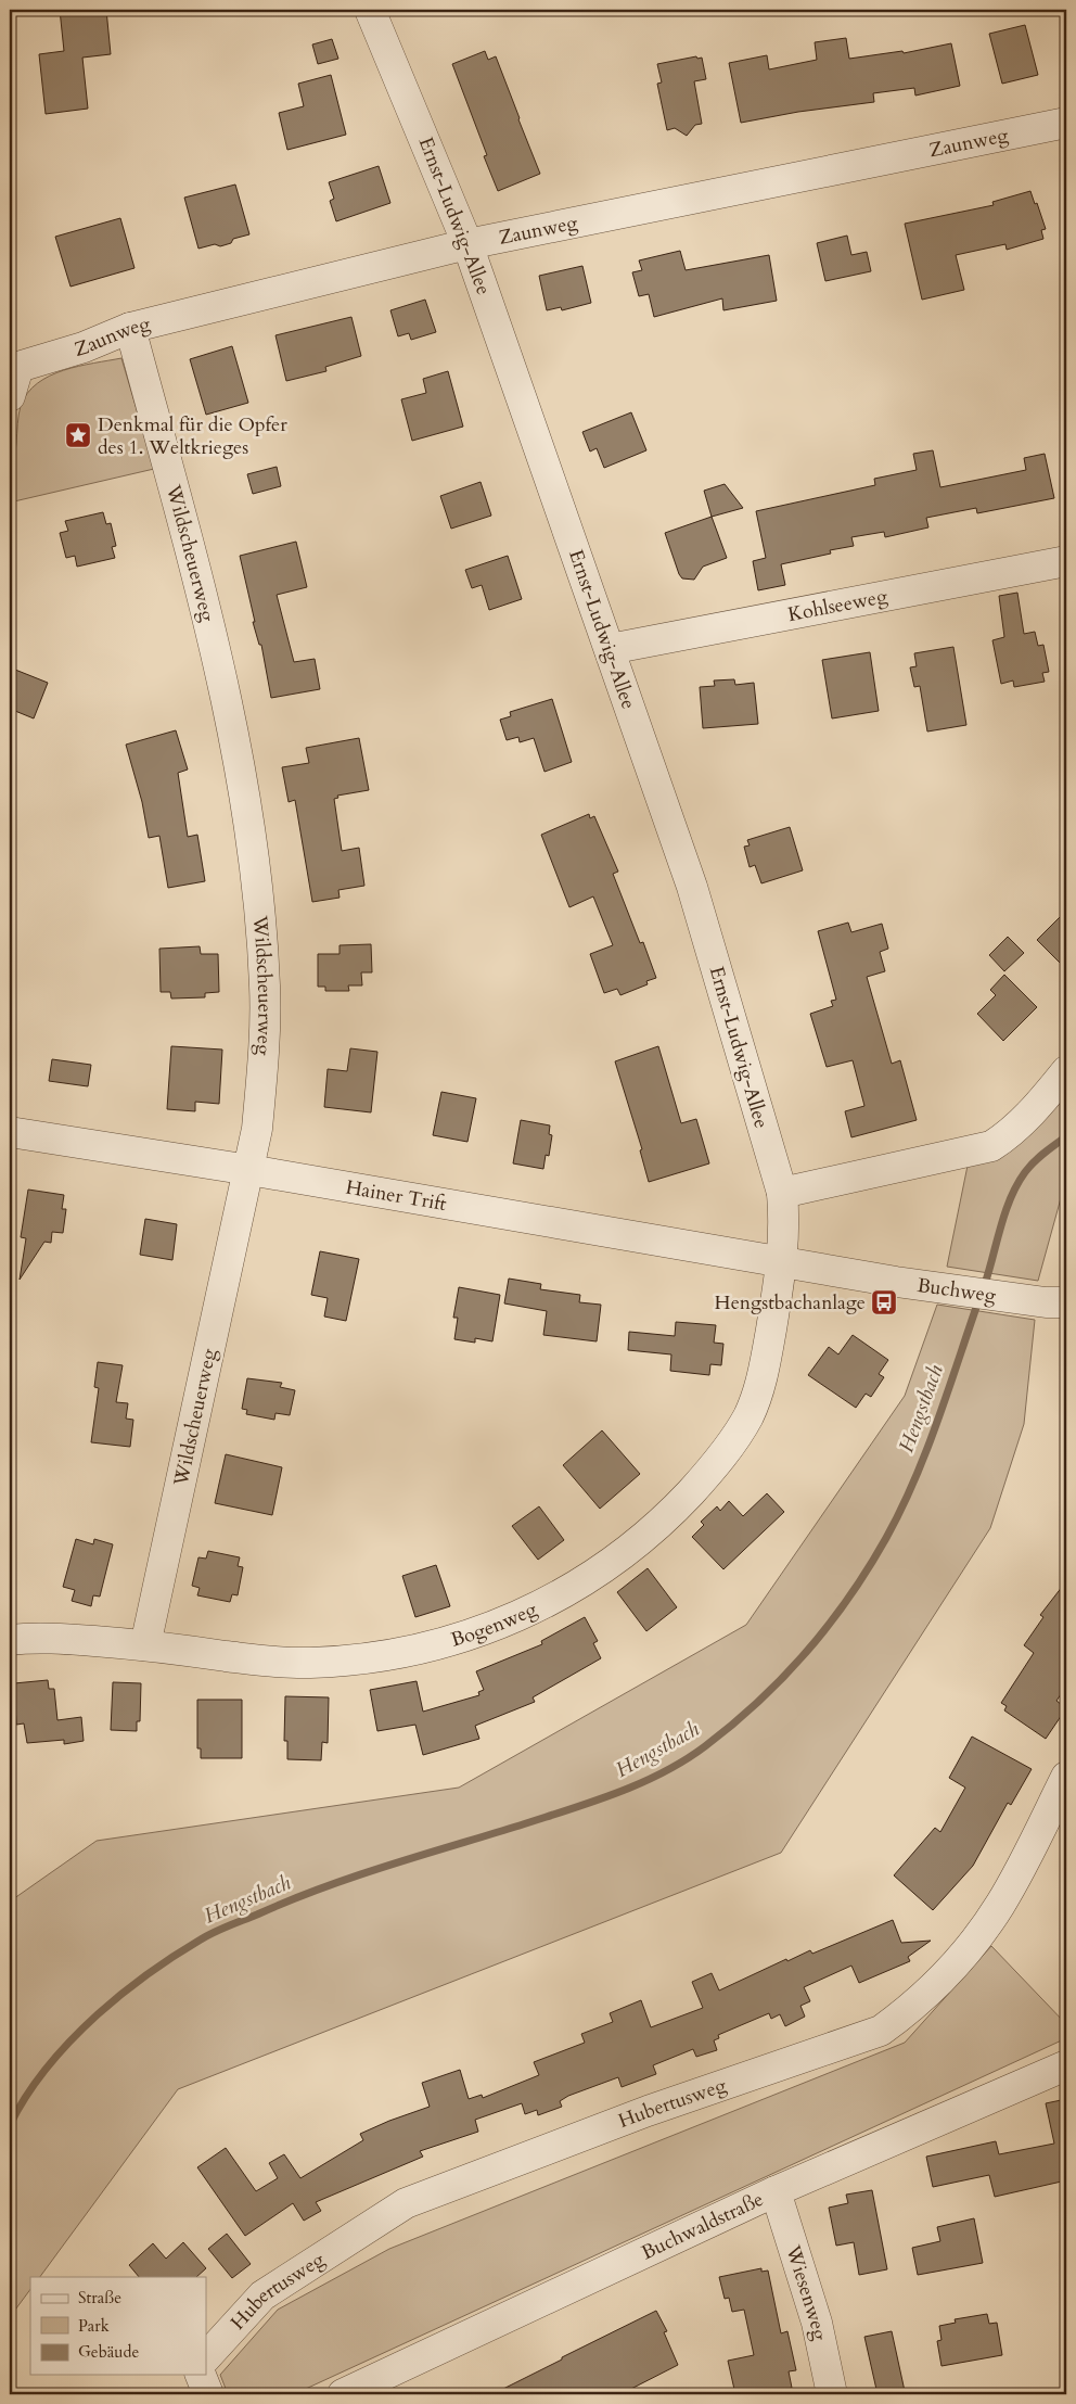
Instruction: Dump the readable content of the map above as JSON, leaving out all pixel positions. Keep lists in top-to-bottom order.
{
  "streets": {
    "street": [
      "Zaunweg",
      "Ernst-Ludwig-Allee",
      "Wildscheuerweg",
      "Kohlseeweg",
      "Hainer Trift",
      "Buchweg",
      "Bogenweg",
      "Hubertusweg",
      "Buchwaldstraße",
      "Wiesenweg"
    ]
  },
  "crossings": [
    ["Zaunweg", "Ernst-Ludwig-Allee"],
    ["Zaunweg", "Wildscheuerweg"],
    ["Ernst-Ludwig-Allee", "Kohlseeweg"],
    ["Ernst-Ludwig-Allee", "Hainer Trift"],
    ["Ernst-Ludwig-Allee", "Buchweg"],
    ["Ernst-Ludwig-Allee", "Bogenweg"],
    ["Wildscheuerweg", "Hainer Trift"],
    ["Wildscheuerweg", "Bogenweg"],
    ["Hainer Trift", "Buchweg"],
    ["Hainer Trift", "Bogenweg"],
    ["Buchweg", "Bogenweg"],
    ["Buchwaldstraße", "Wiesenweg"]
  ],
  "water": ["Hengstbach"],
  "places": {
    "place": ["Denkmal für die Opfer des 1. Weltkrieges"],
    "bus stop": ["Hengstbachanlage"]
  },
  "legend": ["Straße", "Park", "Gebäude"]
}
